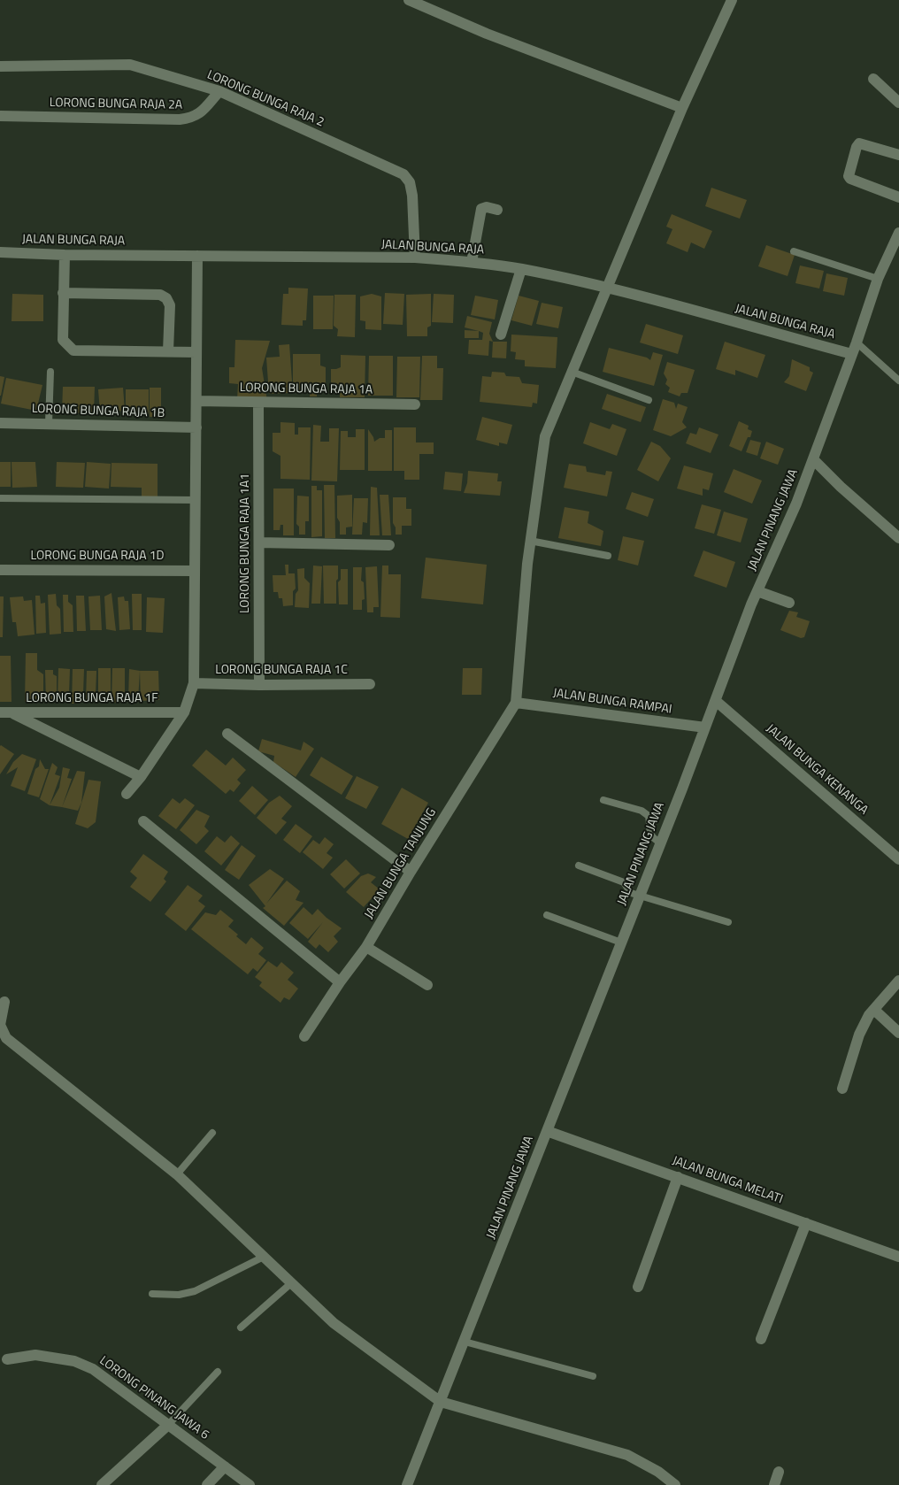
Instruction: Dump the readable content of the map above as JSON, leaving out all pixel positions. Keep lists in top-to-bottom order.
{
  "streets": {
    "street": [
      "LORONG BUNGA RAJA 2",
      "LORONG BUNGA RAJA 2A",
      "JALAN BUNGA RAJA",
      "LORONG BUNGA RAJA 1A",
      "LORONG BUNGA RAJA 1B",
      "JALAN PINANG JAWA",
      "LORONG BUNGA RAJA 1A1",
      "LORONG BUNGA RAJA 1D",
      "LORONG BUNGA RAJA 1C",
      "LORONG BUNGA RAJA 1F",
      "JALAN BUNGA RAMPAI",
      "JALAN BUNGA KENANGA",
      "JALAN BUNGA TANJUNG",
      "JALAN BUNGA MELATI",
      "LORONG PINANG JAWA 6"
    ]
  },
  "crossings": [
    ["LORONG BUNGA RAJA 2", "LORONG BUNGA RAJA 2A"],
    ["LORONG BUNGA RAJA 2", "JALAN BUNGA RAJA"],
    ["JALAN BUNGA RAJA", "JALAN PINANG JAWA"],
    ["LORONG BUNGA RAJA 1A", "LORONG BUNGA RAJA 1A1"],
    ["JALAN PINANG JAWA", "JALAN BUNGA RAMPAI"],
    ["JALAN PINANG JAWA", "JALAN BUNGA KENANGA"],
    ["JALAN PINANG JAWA", "JALAN BUNGA MELATI"],
    ["LORONG BUNGA RAJA 1A1", "LORONG BUNGA RAJA 1C"],
    ["JALAN BUNGA RAMPAI", "JALAN BUNGA TANJUNG"]
  ]
}
